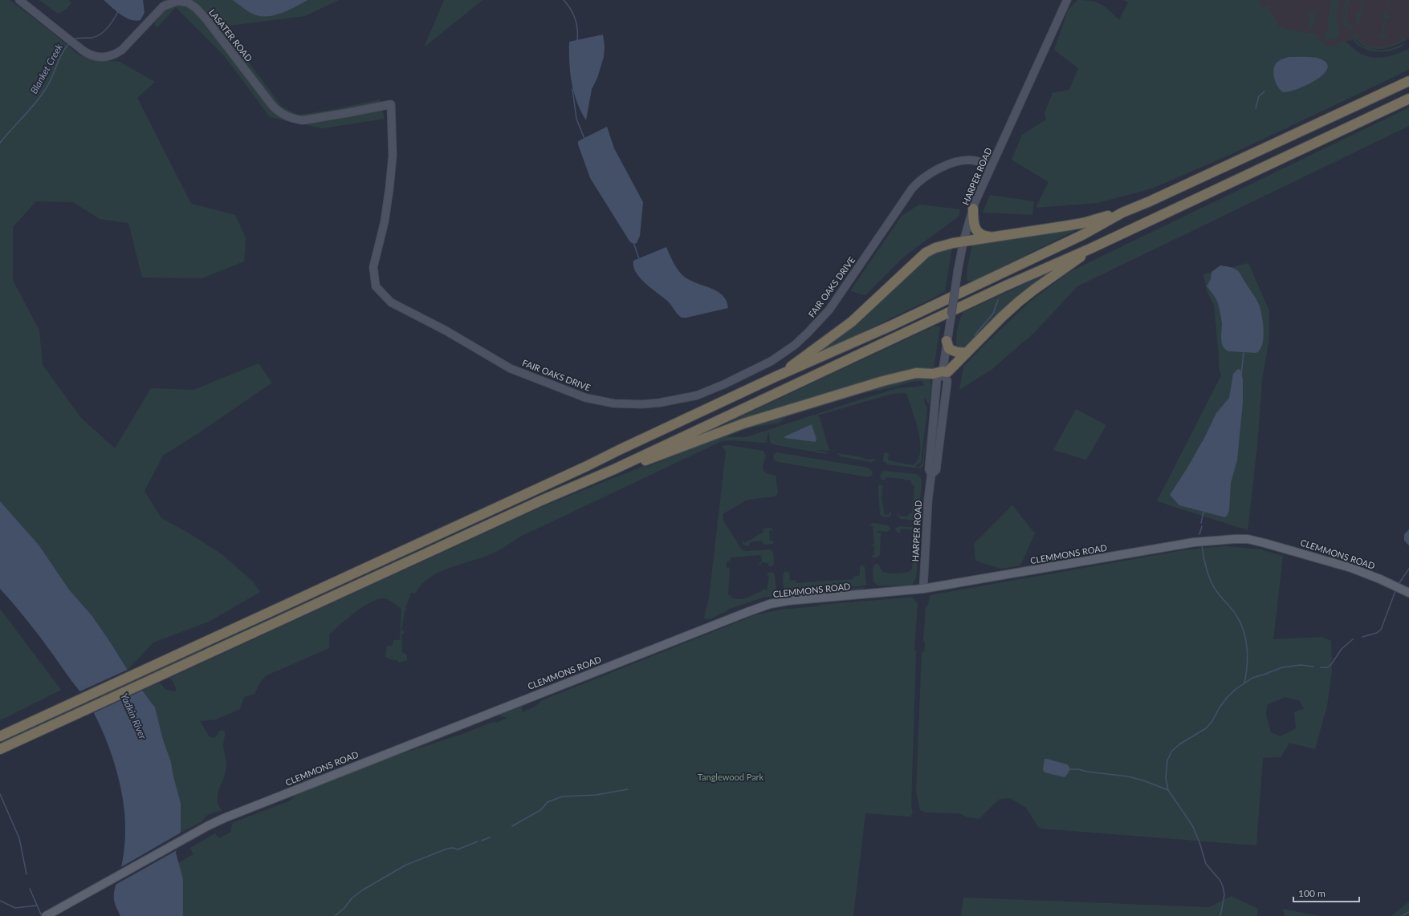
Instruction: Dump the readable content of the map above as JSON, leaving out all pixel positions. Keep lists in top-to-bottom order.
{
  "streets": {
    "main road": ["CLEMMONS ROAD"],
    "street": ["LASATER ROAD", "HARPER ROAD", "FAIR OAKS DRIVE"]
  },
  "crossings": [
    ["LASATER ROAD", "FAIR OAKS DRIVE"],
    ["HARPER ROAD", "FAIR OAKS DRIVE"],
    ["HARPER ROAD", "CLEMMONS ROAD"]
  ],
  "water": ["Blanket Creek", "Yadkin River"],
  "parks": ["Tanglewood Park"],
  "scale_bar": "100 m"
}
